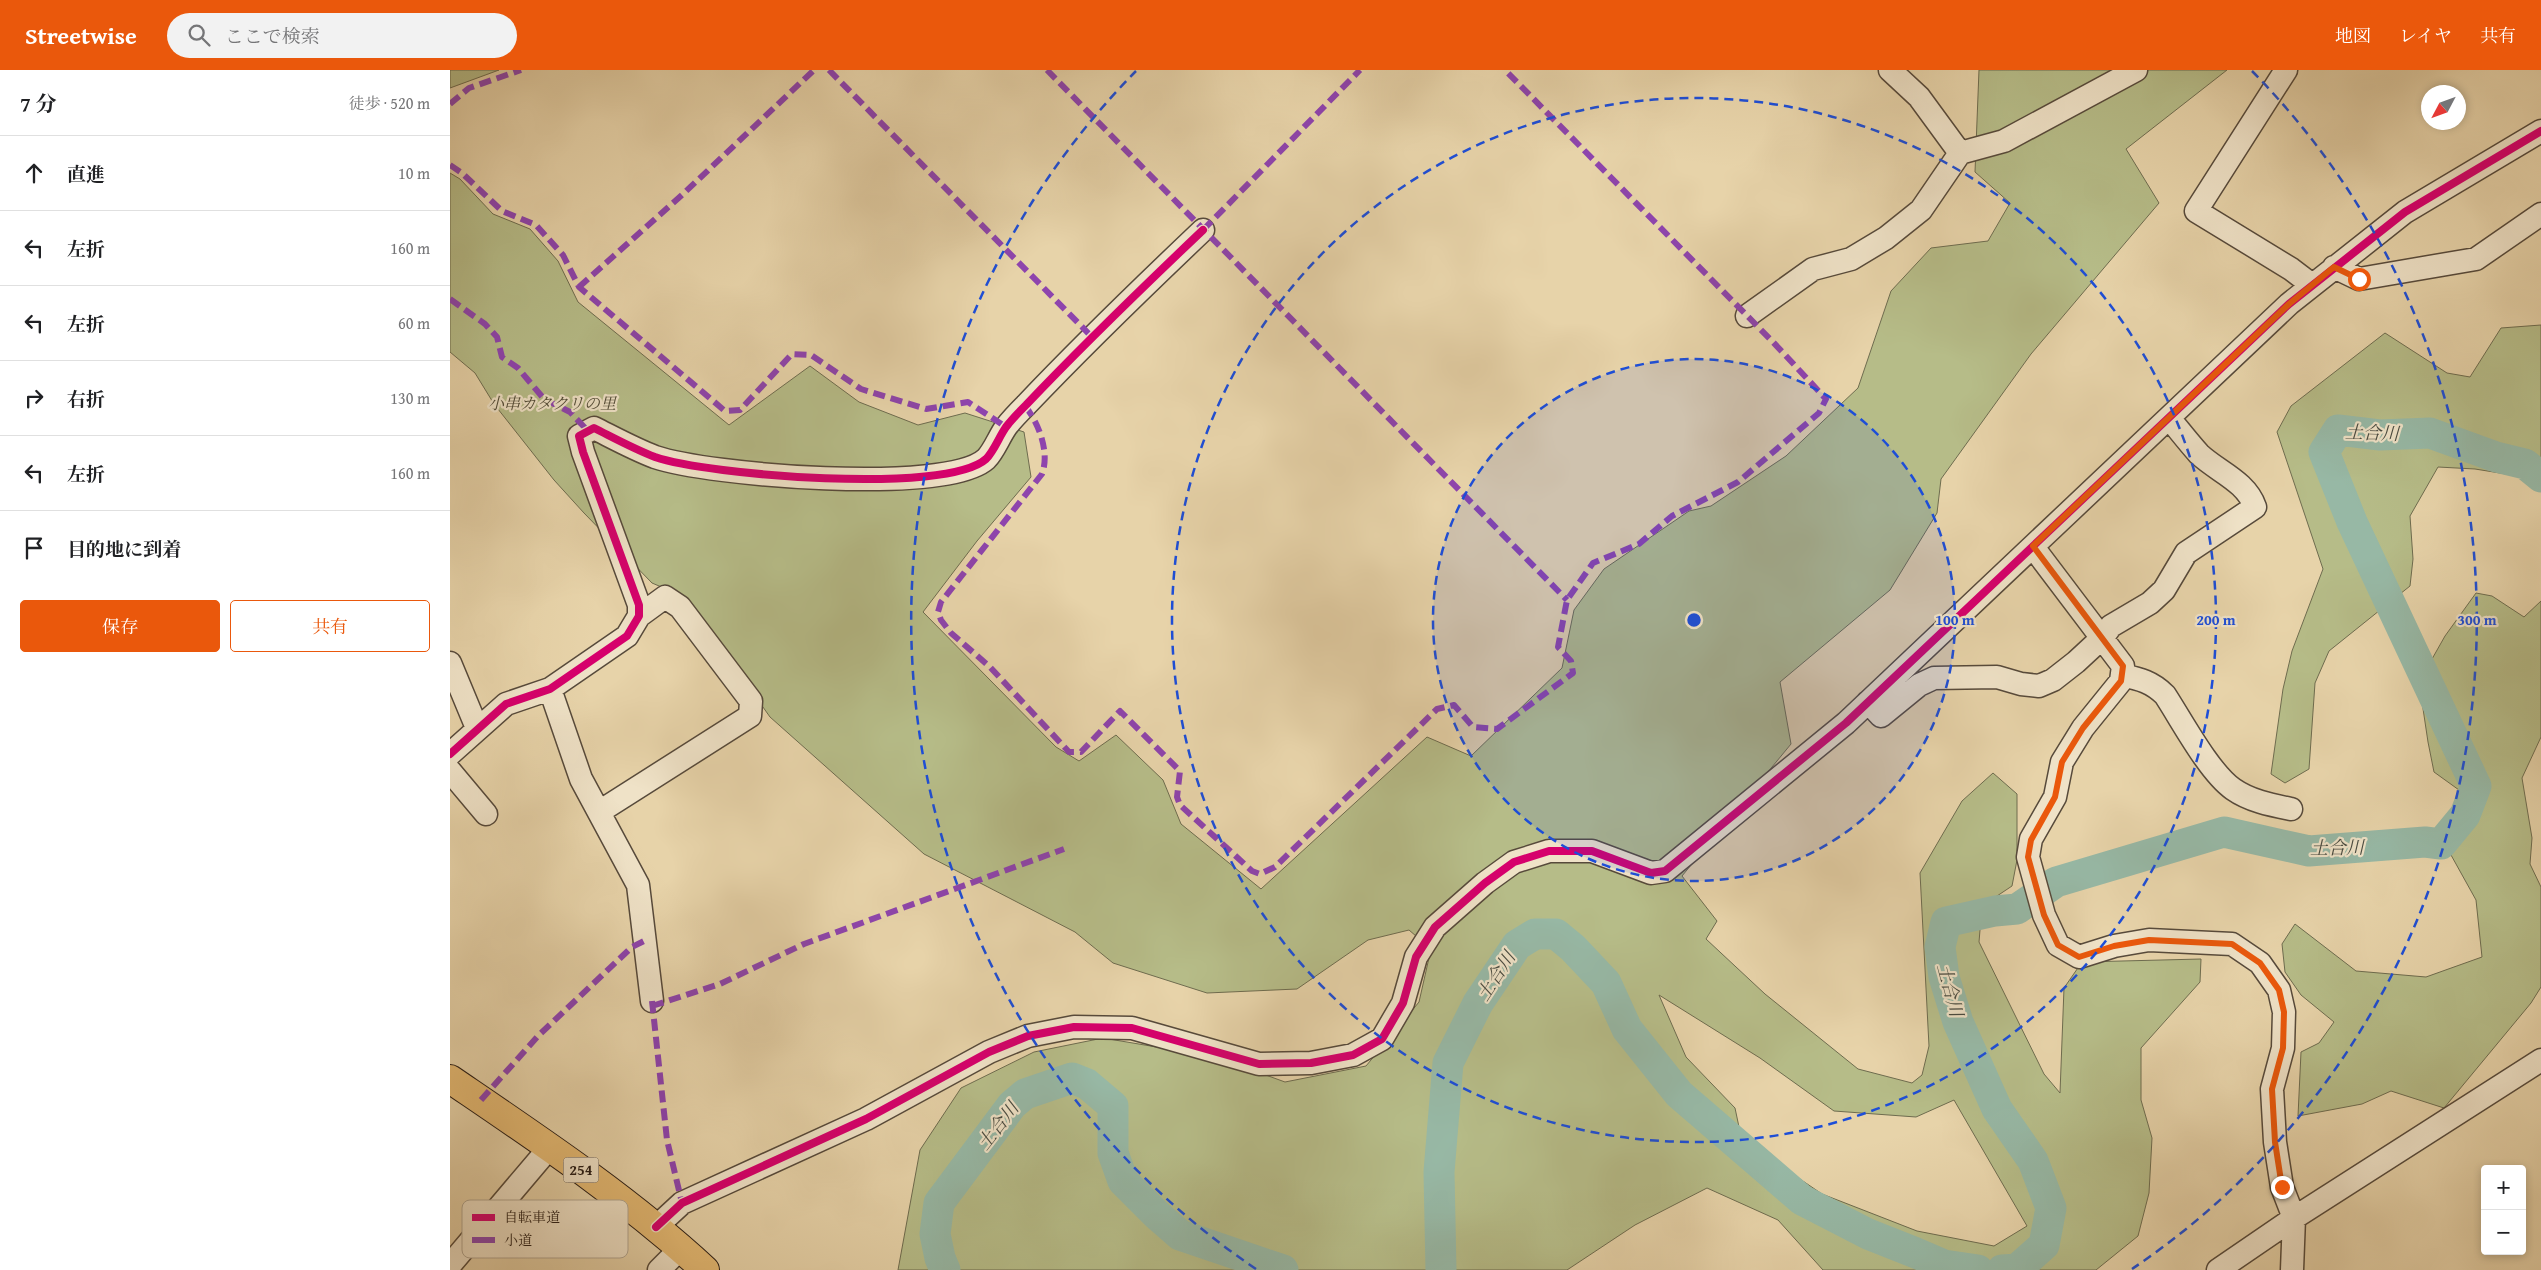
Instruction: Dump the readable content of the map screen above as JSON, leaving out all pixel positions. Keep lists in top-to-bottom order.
{
  "streets": {
    "highway": ["254"]
  },
  "water": ["土合川"],
  "parks": ["小串カタクリの里"],
  "legend": ["自転車道", "小道"],
  "north": "bottom left",
  "page": {
    "header": "Streetwise",
    "search": "ここで検索",
    "nav": ["地図", "レイヤ", "共有"],
    "heading": ["7 分", "徒歩 · 520 m"],
    "list": [
      ["直進", "10 m"],
      ["左折", "160 m"],
      ["左折", "60 m"],
      ["右折", "130 m"],
      ["左折", "160 m"],
      "目的地に到着"
    ],
    "buttons": ["保存", "共有"],
    "map_buttons": ["+", "−"]
  },
  "rings": ["100 m", "200 m", "300 m"]
}
